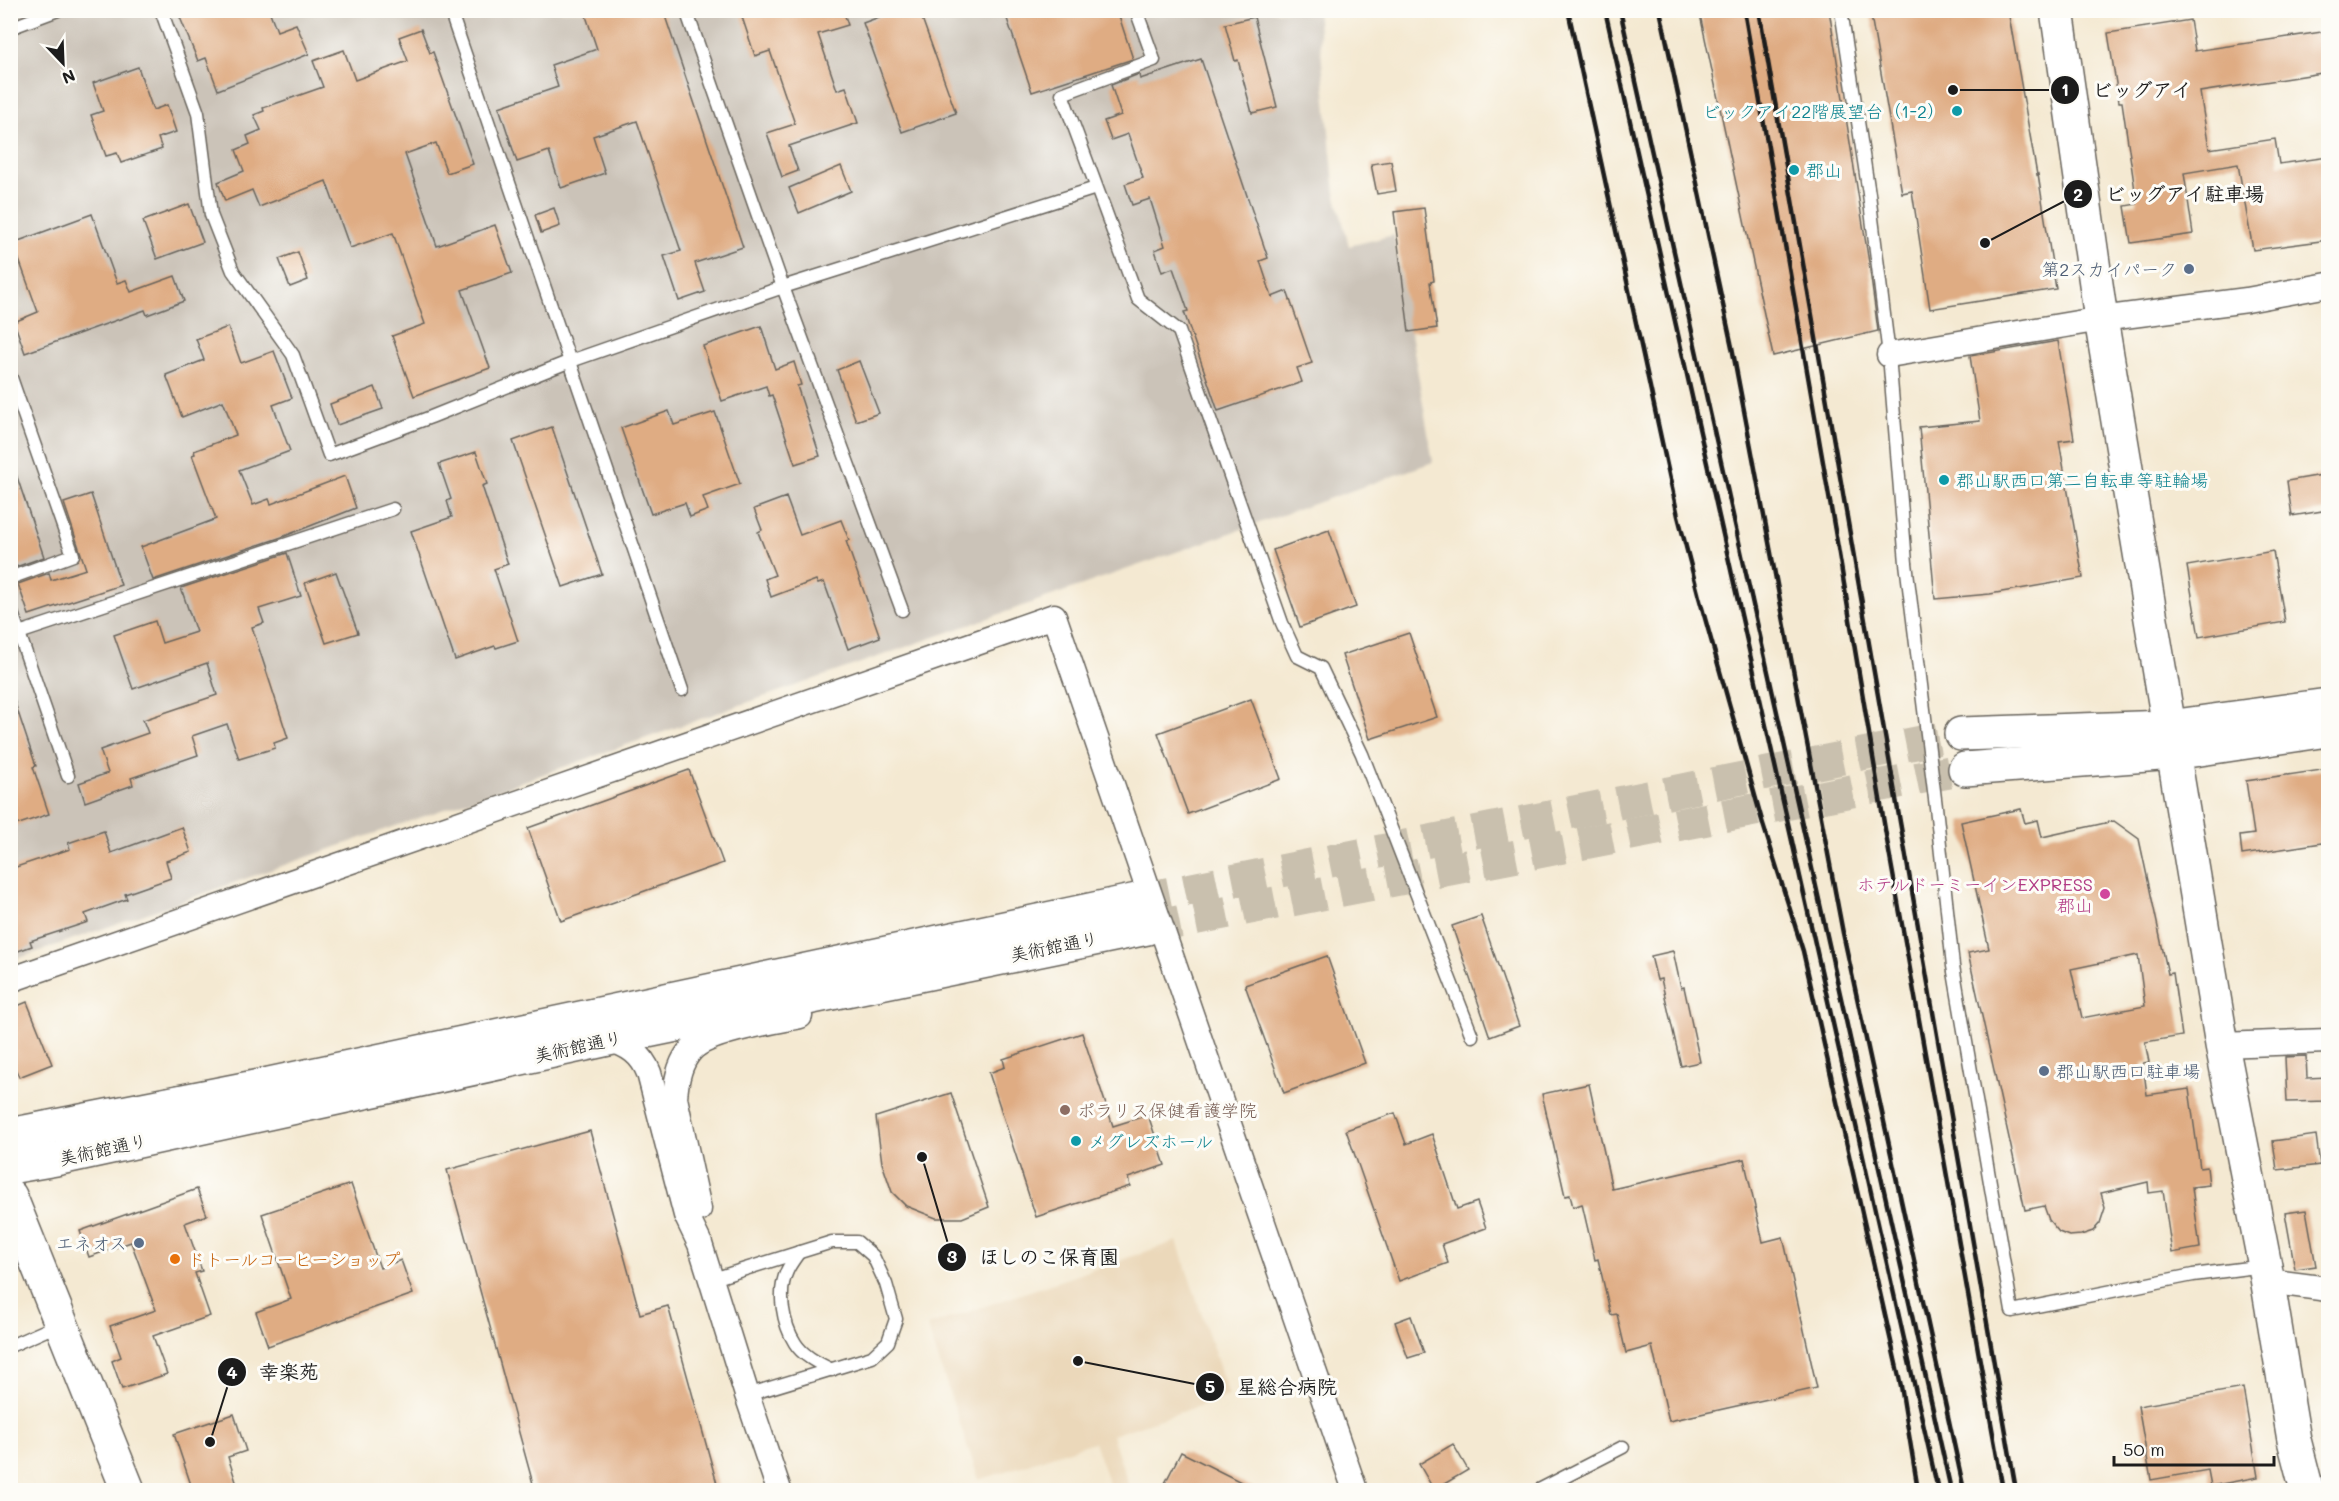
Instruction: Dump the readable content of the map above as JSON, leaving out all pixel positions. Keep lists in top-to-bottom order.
{
  "streets": {
    "street": ["美術館通り"]
  },
  "places": [
    "ビッグアイ",
    "ビックアイ22階展望台（1-2）",
    "郡山",
    "ビッグアイ駐車場",
    "第2スカイパーク",
    "郡山駅西口第二自転車等駐輪場",
    "ホテルドーミーインEXPRESS 郡山",
    "郡山駅西口駐車場",
    "ポラリス保健看護学院",
    "メグレズホール",
    "ほしのこ保育園",
    "エネオス",
    "ドトールコーヒーショップ",
    "星総合病院",
    "幸楽苑"
  ],
  "scale_bar": "50 m",
  "north": "bottom right"
}
